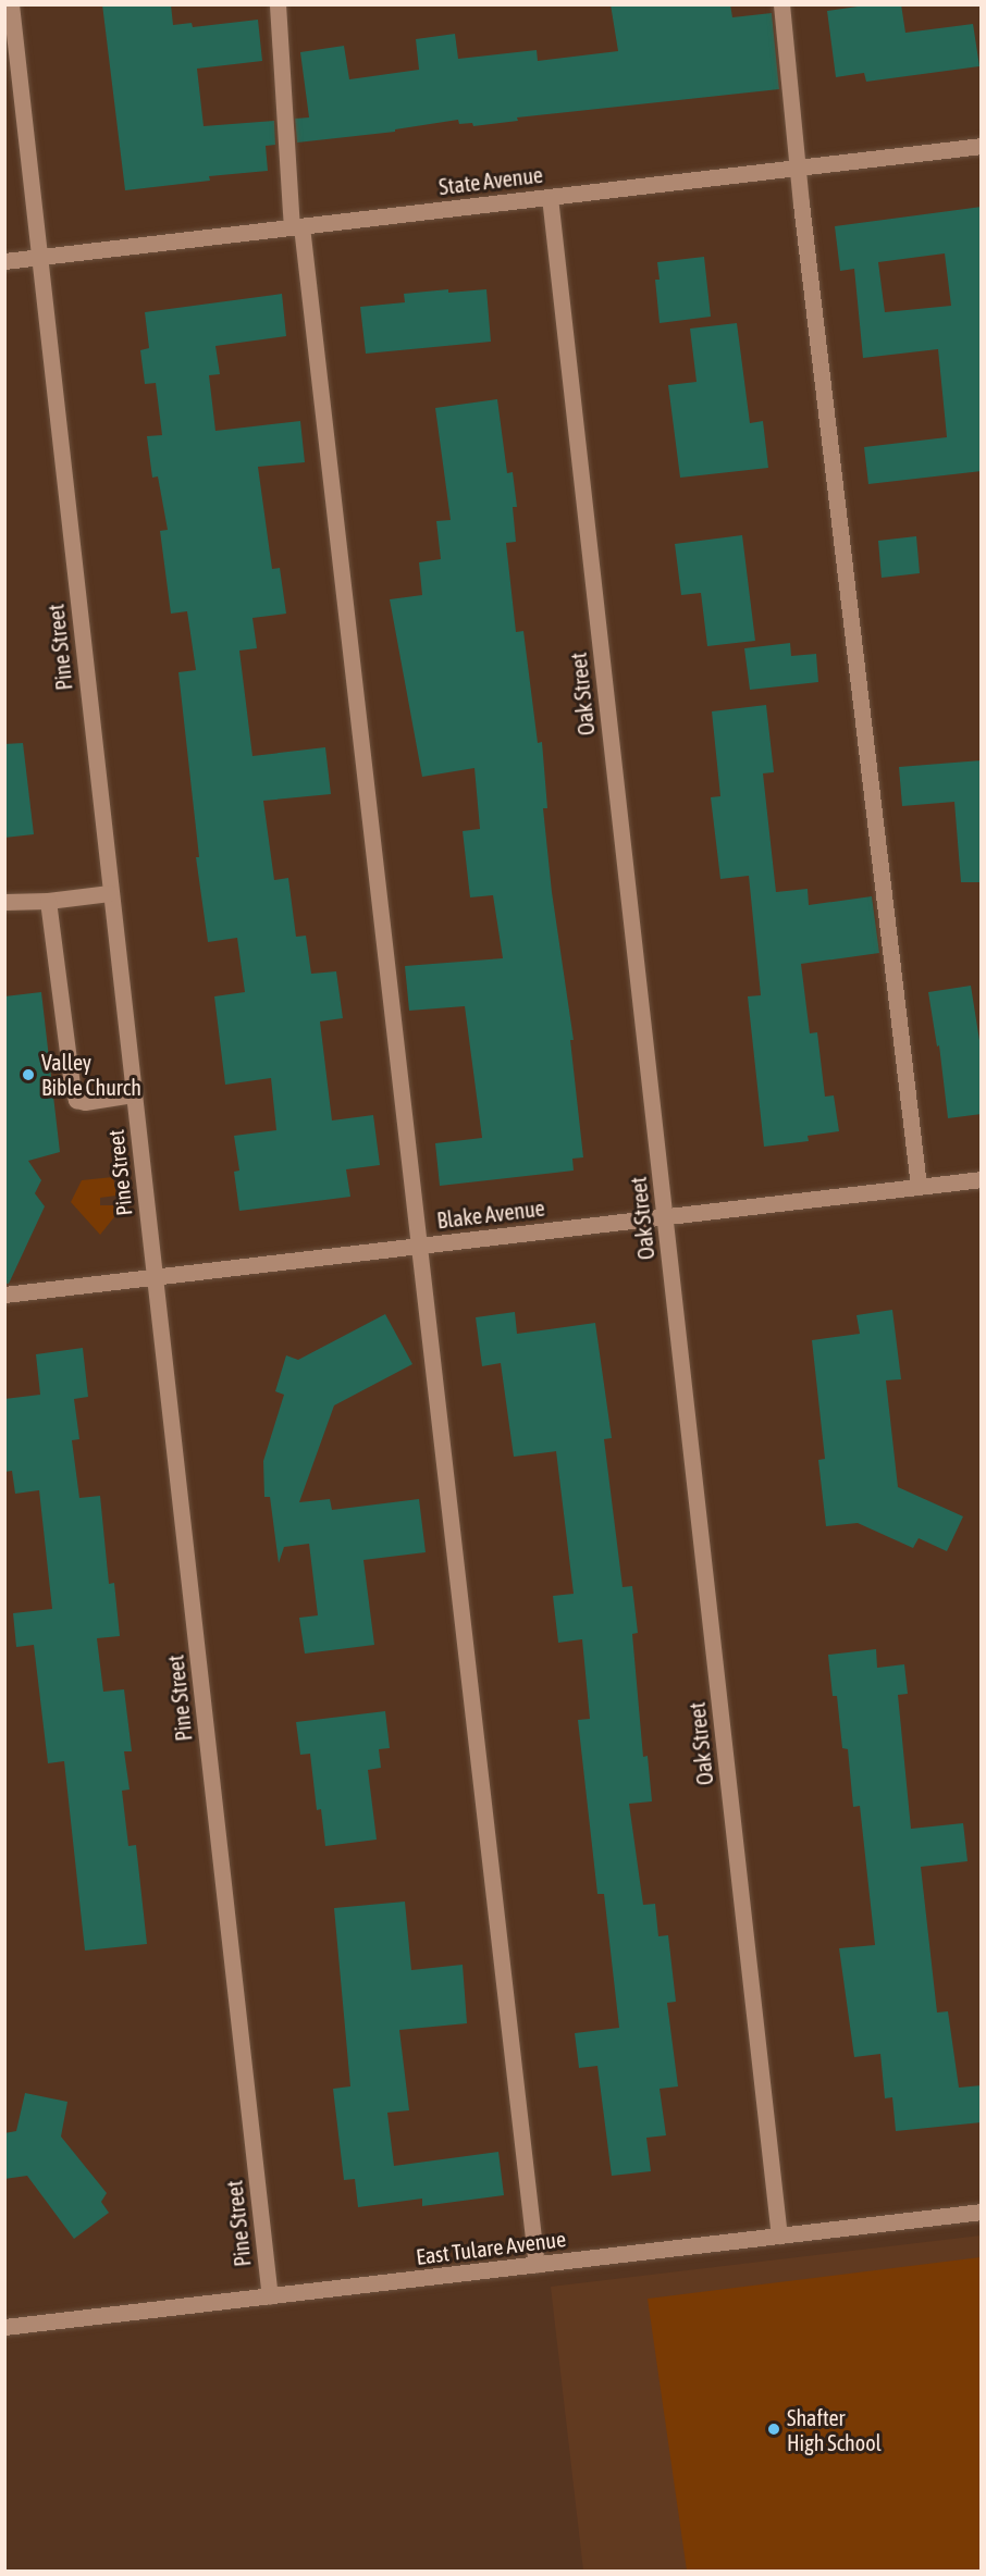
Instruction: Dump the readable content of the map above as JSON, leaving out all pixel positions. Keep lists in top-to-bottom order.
{
  "streets": {
    "street": [
      "State Avenue",
      "Pine Street",
      "Oak Street",
      "Blake Avenue",
      "East Tulare Avenue"
    ]
  },
  "crossings": [
    ["State Avenue", "Pine Street"],
    ["State Avenue", "Oak Street"],
    ["Pine Street", "Blake Avenue"],
    ["Pine Street", "East Tulare Avenue"],
    ["Oak Street", "Blake Avenue"],
    ["Oak Street", "East Tulare Avenue"]
  ],
  "places": ["Valley Bible Church", "Shafter High School"]
}
